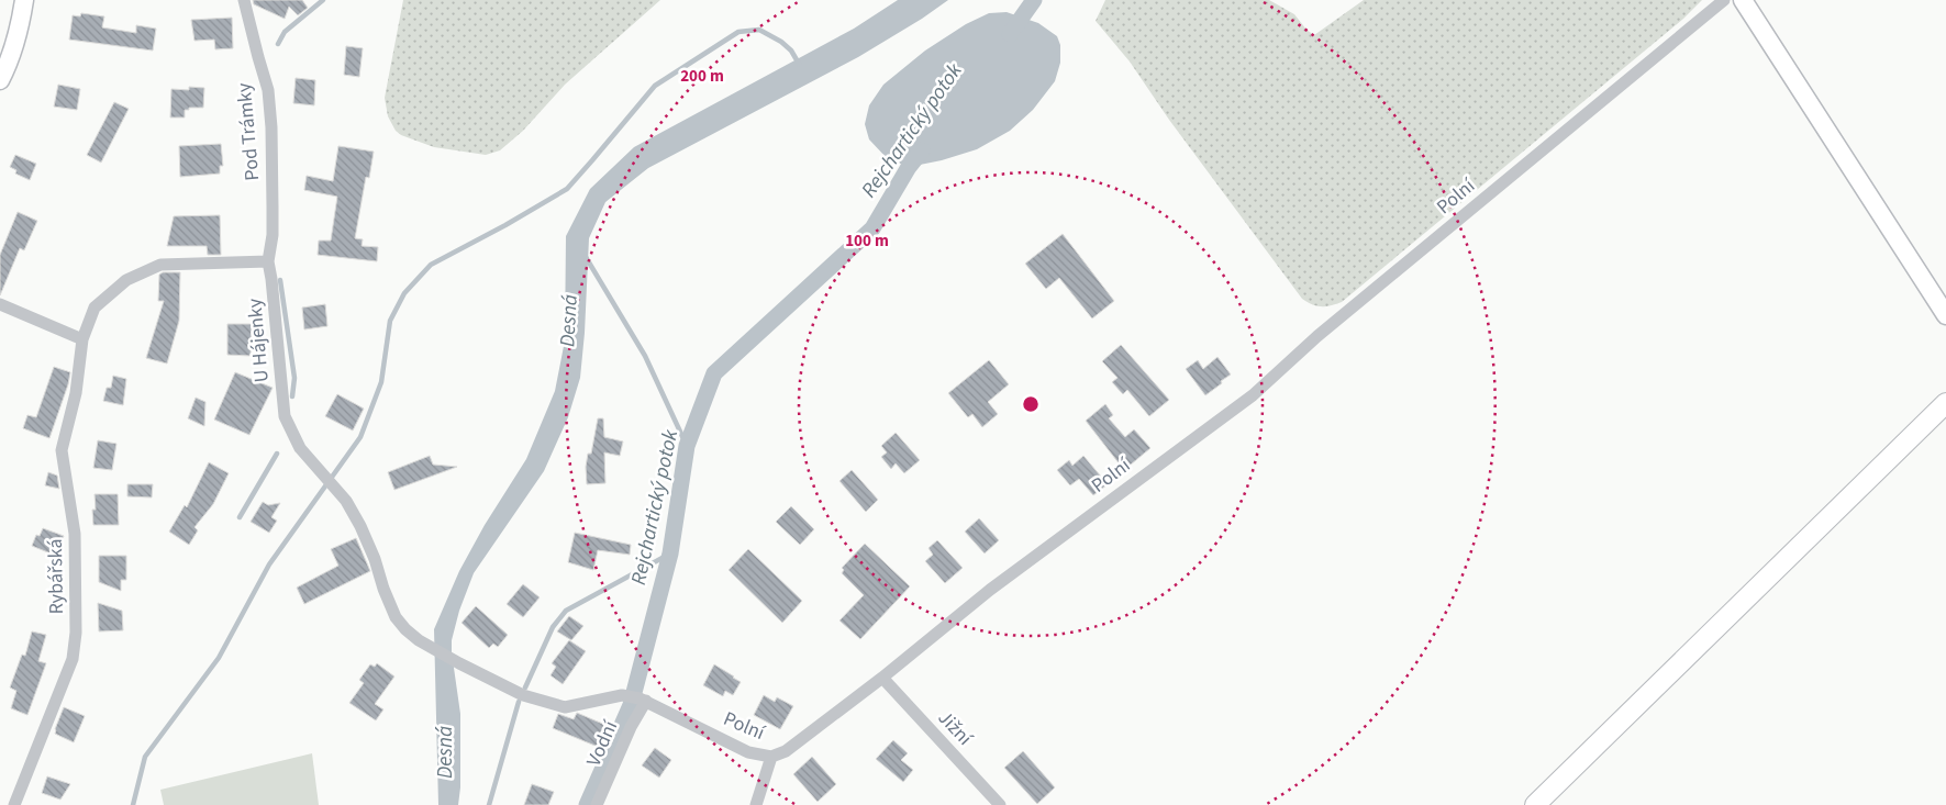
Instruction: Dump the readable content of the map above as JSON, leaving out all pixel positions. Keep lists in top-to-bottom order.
{
  "streets": {
    "street": [
      "Pod Trámky",
      "Polní",
      "U Hájenky",
      "Rybářská",
      "Jižní",
      "Vodní"
    ]
  },
  "crossings": [
    ["Pod Trámky", "U Hájenky"],
    ["Polní", "U Hájenky"],
    ["Polní", "Jižní"],
    ["Polní", "Vodní"]
  ],
  "water": ["Rejchartický potok", "Desná"],
  "rings": ["200 m", "100 m"]
}
